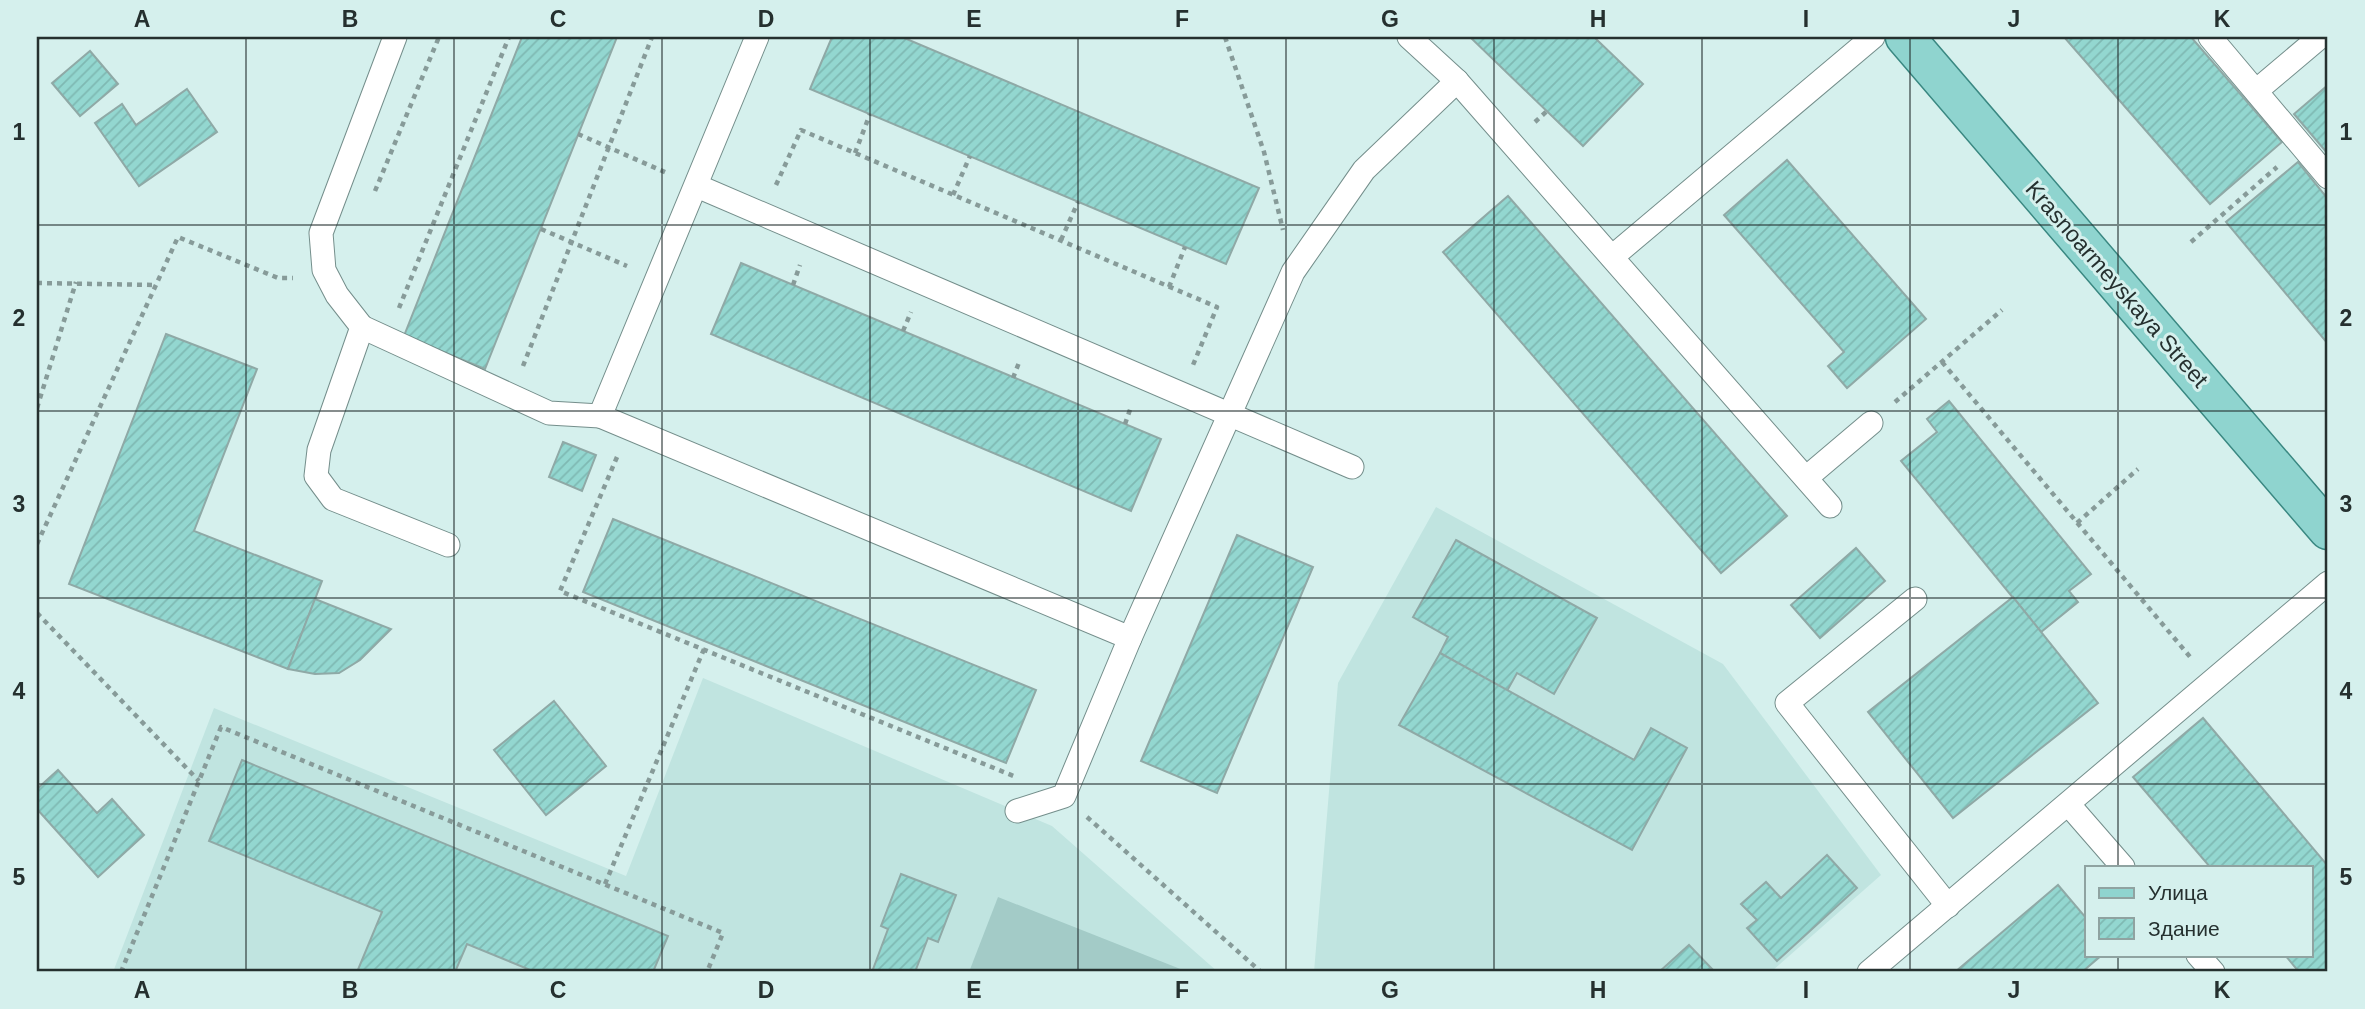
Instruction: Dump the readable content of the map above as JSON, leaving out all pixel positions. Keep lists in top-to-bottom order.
{
  "streets": {
    "main road": ["Krasnoarmeyskaya Street"]
  },
  "legend": ["Улица", "Здание"],
  "grid": {
    "columns": [
      "A",
      "B",
      "C",
      "D",
      "E",
      "F",
      "G",
      "H",
      "I",
      "J",
      "K"
    ],
    "rows": [
      "1",
      "2",
      "3",
      "4",
      "5"
    ]
  }
}
